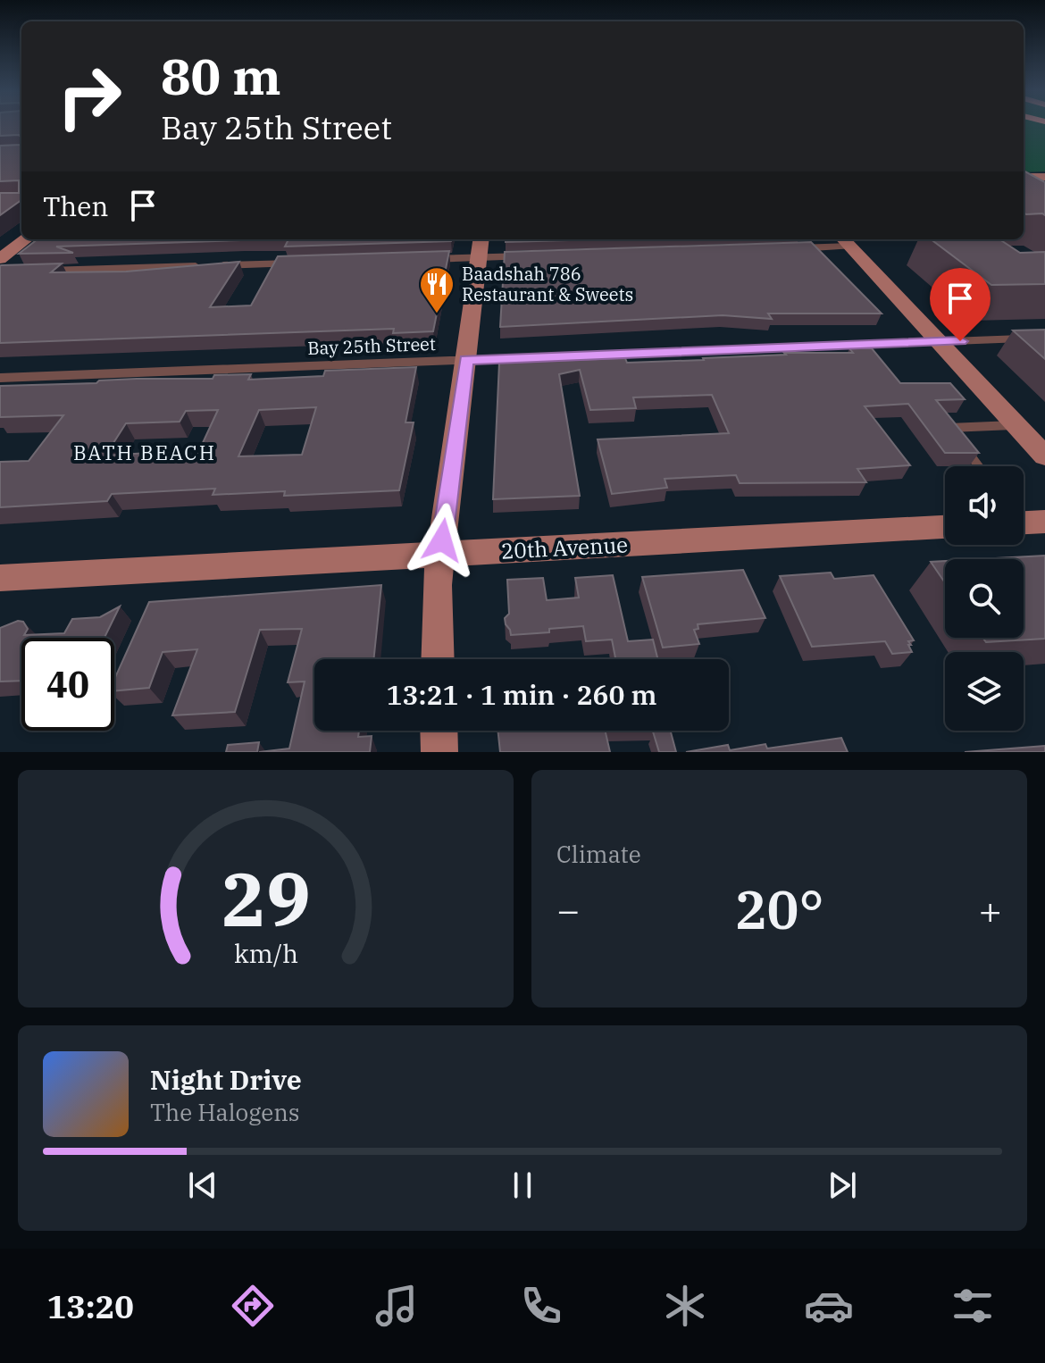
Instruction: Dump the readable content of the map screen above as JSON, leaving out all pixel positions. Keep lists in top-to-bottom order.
{
  "streets": {
    "street": ["Bay 25th Street", "20th Avenue"]
  },
  "districts": ["BATH BEACH"],
  "places": {
    "restaurant": ["Baadshah 786 Restaurant & Sweets"]
  },
  "page": {
    "turn": ["80 m", "Bay 25th Street"],
    "then": "Then",
    "limit": "40",
    "trip": "13:21 · 1 min · 260 m",
    "tile": "Climate",
    "heat": ["−", "20°", "+"],
    "song": ["Night Drive", "The Halogens"],
    "tabs": "13:20",
    "gauge": ["29", "km/h"]
  }
}
